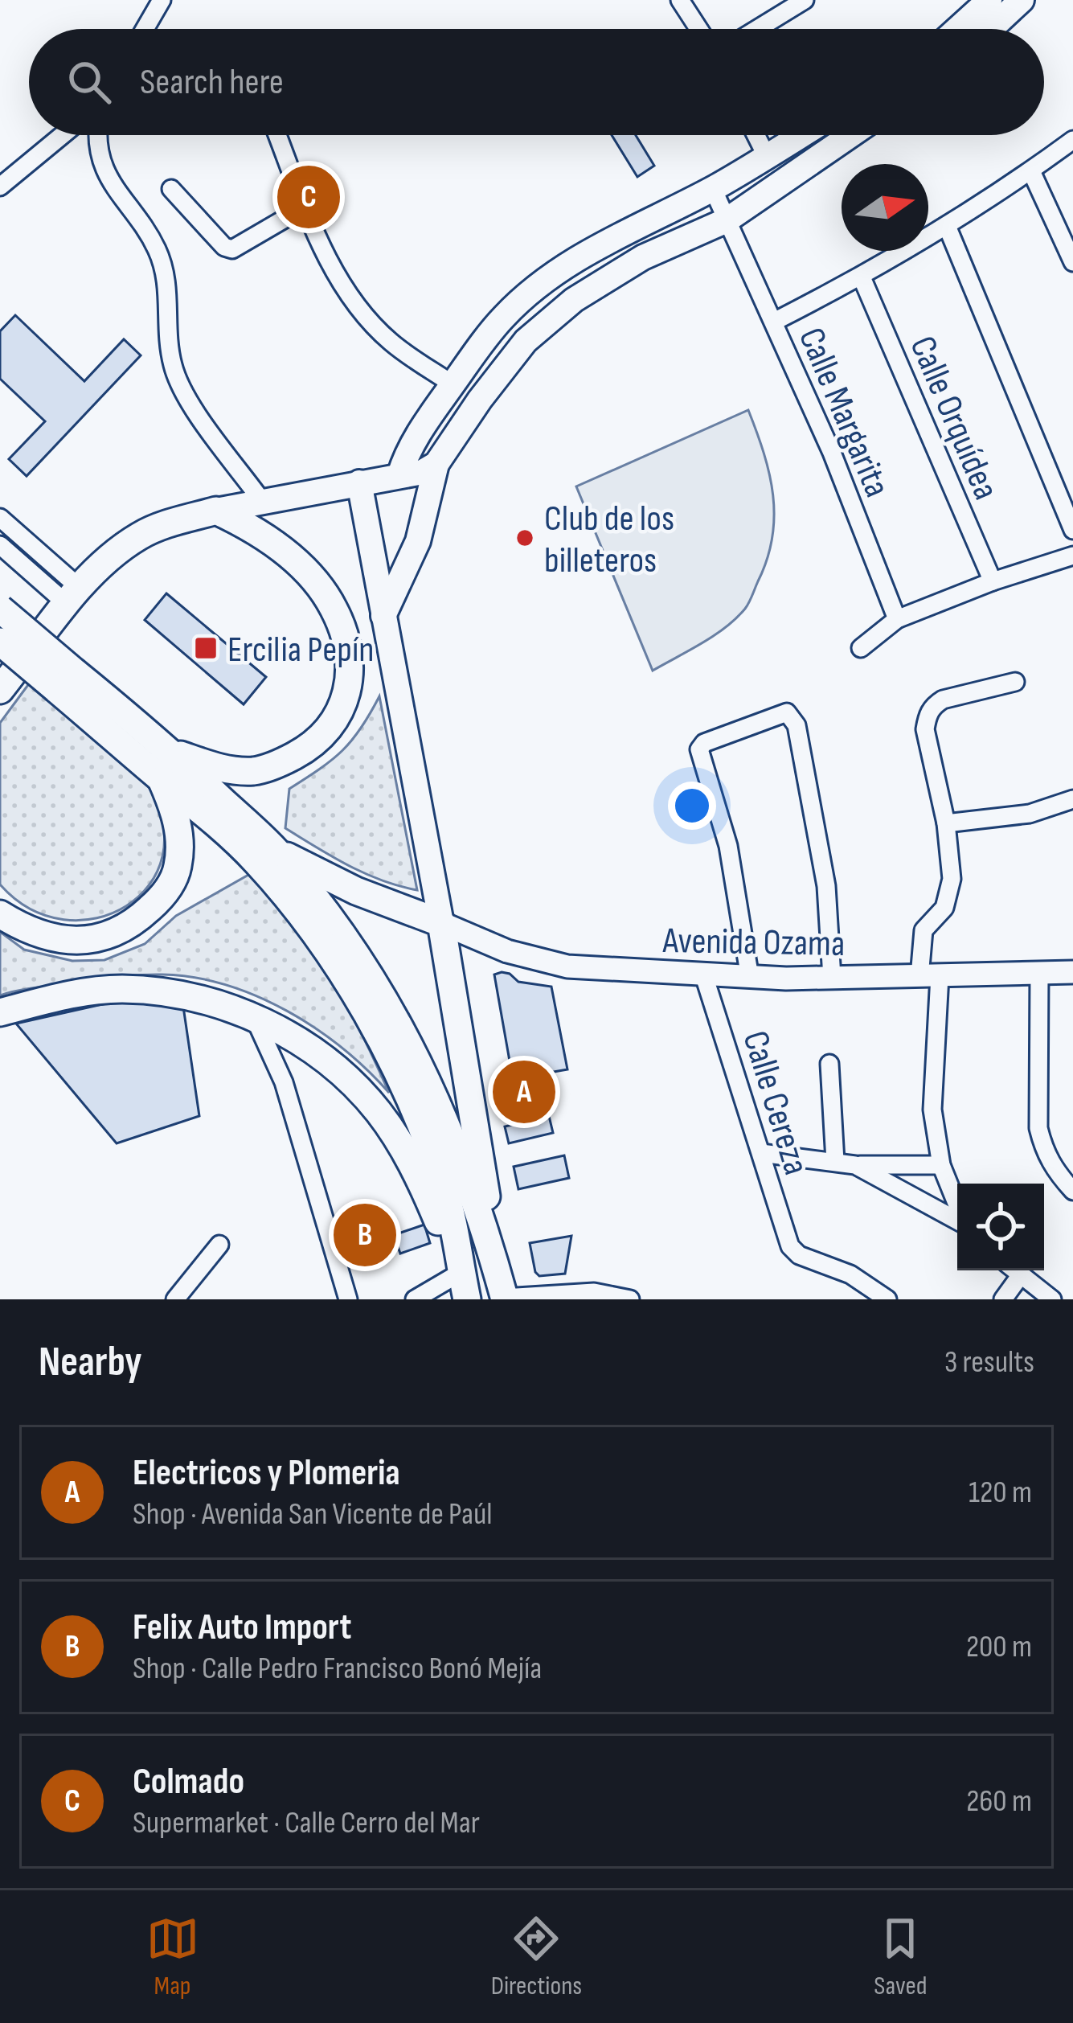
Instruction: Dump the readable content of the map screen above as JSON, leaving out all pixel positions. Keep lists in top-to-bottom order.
{
  "streets": {
    "street": [
      "Calle Margarita",
      "Calle Orquídea",
      "Avenida Ozama",
      "Calle Cereza"
    ]
  },
  "crossings": [
    ["Avenida Ozama", "Calle Cereza"]
  ],
  "places": {
    "other": ["Club de los billeteros"],
    "transit": ["Ercilia Pepín"]
  },
  "north": "right",
  "page": {
    "search": "Search here",
    "pins": ["C", "A", "B"],
    "heading": ["Nearby", "3 results"],
    "list": [
      {
        "mark": "A",
        "name": "Electricos y Plomeria",
        "note": "Shop · Avenida San Vicente de Paúl",
        "value": "120 m"
      },
      {
        "mark": "B",
        "name": "Felix Auto Import",
        "note": "Shop · Calle Pedro Francisco Bonó Mejía",
        "value": "200 m"
      },
      {
        "mark": "C",
        "name": "Colmado",
        "note": "Supermarket · Calle Cerro del Mar",
        "value": "260 m"
      }
    ],
    "nav": ["Map", "Directions", "Saved"]
  }
}
